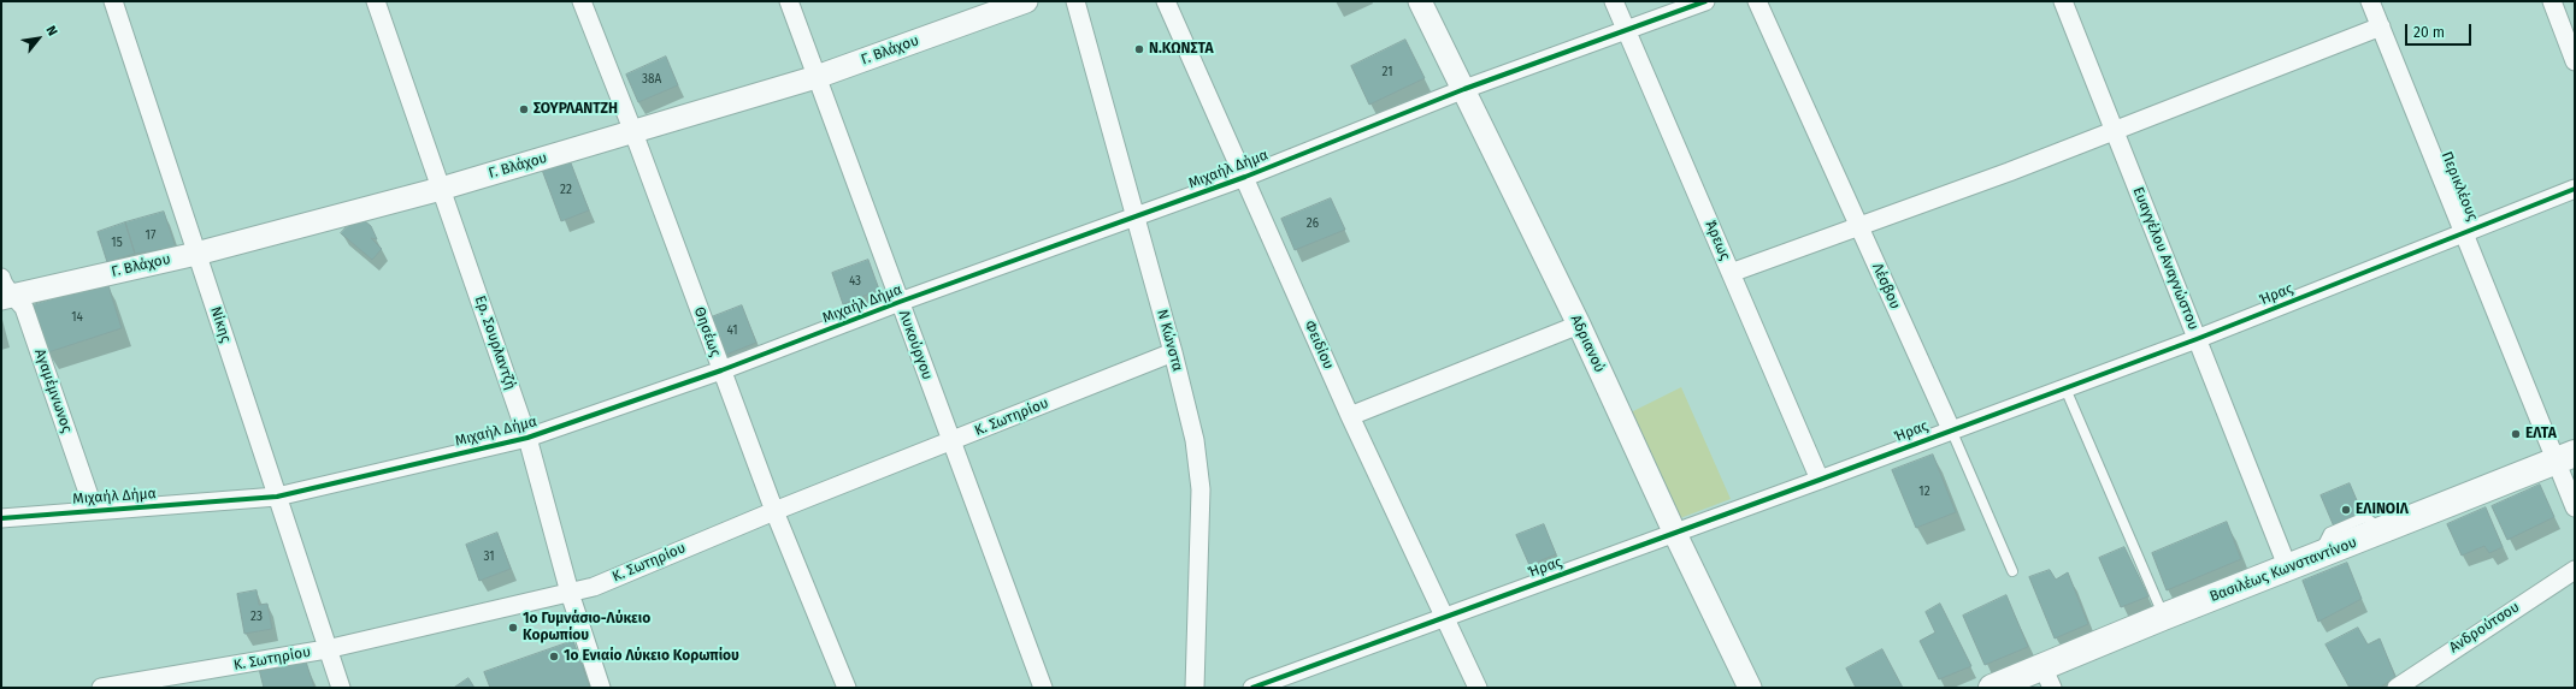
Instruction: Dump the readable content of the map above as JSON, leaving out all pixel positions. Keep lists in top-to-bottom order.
{
  "streets": {
    "main road": ["Βασιλέως Κωνσταντίνου"],
    "street": [
      "Γ. Βλάχου",
      "Μιχαήλ Δήμα",
      "Περικλέους",
      "Άρεως",
      "Ευαγγέλου Αναγνώστου",
      "Λέσβου",
      "Ήρας",
      "Νίκης",
      "Θησέως",
      "Ν Κώνστα",
      "Ερ. Σουρλαντζή",
      "Αδριανού",
      "Λυκούργου",
      "Φειδίου",
      "Αγαμέμνωνος",
      "Κ. Σωτηρίου",
      "Ανδρούτσου"
    ]
  },
  "crossings": [
    ["Γ. Βλάχου", "Νίκης"],
    ["Γ. Βλάχου", "Θησέως"],
    ["Γ. Βλάχου", "Ερ. Σουρλαντζή"],
    ["Γ. Βλάχου", "Λυκούργου"],
    ["Γ. Βλάχου", "Αγαμέμνωνος"],
    ["Μιχαήλ Δήμα", "Άρεως"],
    ["Μιχαήλ Δήμα", "Νίκης"],
    ["Μιχαήλ Δήμα", "Θησέως"],
    ["Μιχαήλ Δήμα", "Ν Κώνστα"],
    ["Μιχαήλ Δήμα", "Ερ. Σουρλαντζή"],
    ["Μιχαήλ Δήμα", "Αδριανού"],
    ["Μιχαήλ Δήμα", "Λυκούργου"],
    ["Μιχαήλ Δήμα", "Φειδίου"],
    ["Μιχαήλ Δήμα", "Αγαμέμνωνος"],
    ["Περικλέους", "Ήρας"],
    ["Περικλέους", "Βασιλέως Κωνσταντίνου"],
    ["Άρεως", "Ήρας"],
    ["Ευαγγέλου Αναγνώστου", "Ήρας"],
    ["Ευαγγέλου Αναγνώστου", "Βασιλέως Κωνσταντίνου"],
    ["Λέσβου", "Ήρας"],
    ["Ήρας", "Αδριανού"],
    ["Ήρας", "Φειδίου"],
    ["Νίκης", "Κ. Σωτηρίου"],
    ["Θησέως", "Κ. Σωτηρίου"],
    ["Ν Κώνστα", "Κ. Σωτηρίου"],
    ["Ερ. Σουρλαντζή", "Κ. Σωτηρίου"],
    ["Λυκούργου", "Κ. Σωτηρίου"]
  ],
  "places": [
    "Ν.ΚΩΝΣΤΑ",
    "ΣΟΥΡΛΑΝΤΖΗ",
    "ΕΛΤΑ",
    "ΕΛΙΝΟΙΛ",
    "1ο Γυμνάσιο-Λύκειο Κορωπίου",
    "1ο Ενιαίο Λύκειο Κορωπίου"
  ],
  "house_numbers": [
    "21",
    "38A",
    "22",
    "26",
    "17",
    "15",
    "43",
    "14",
    "41",
    "12",
    "31",
    "23"
  ],
  "scale_bar": "20 m",
  "north": "top right"
}
